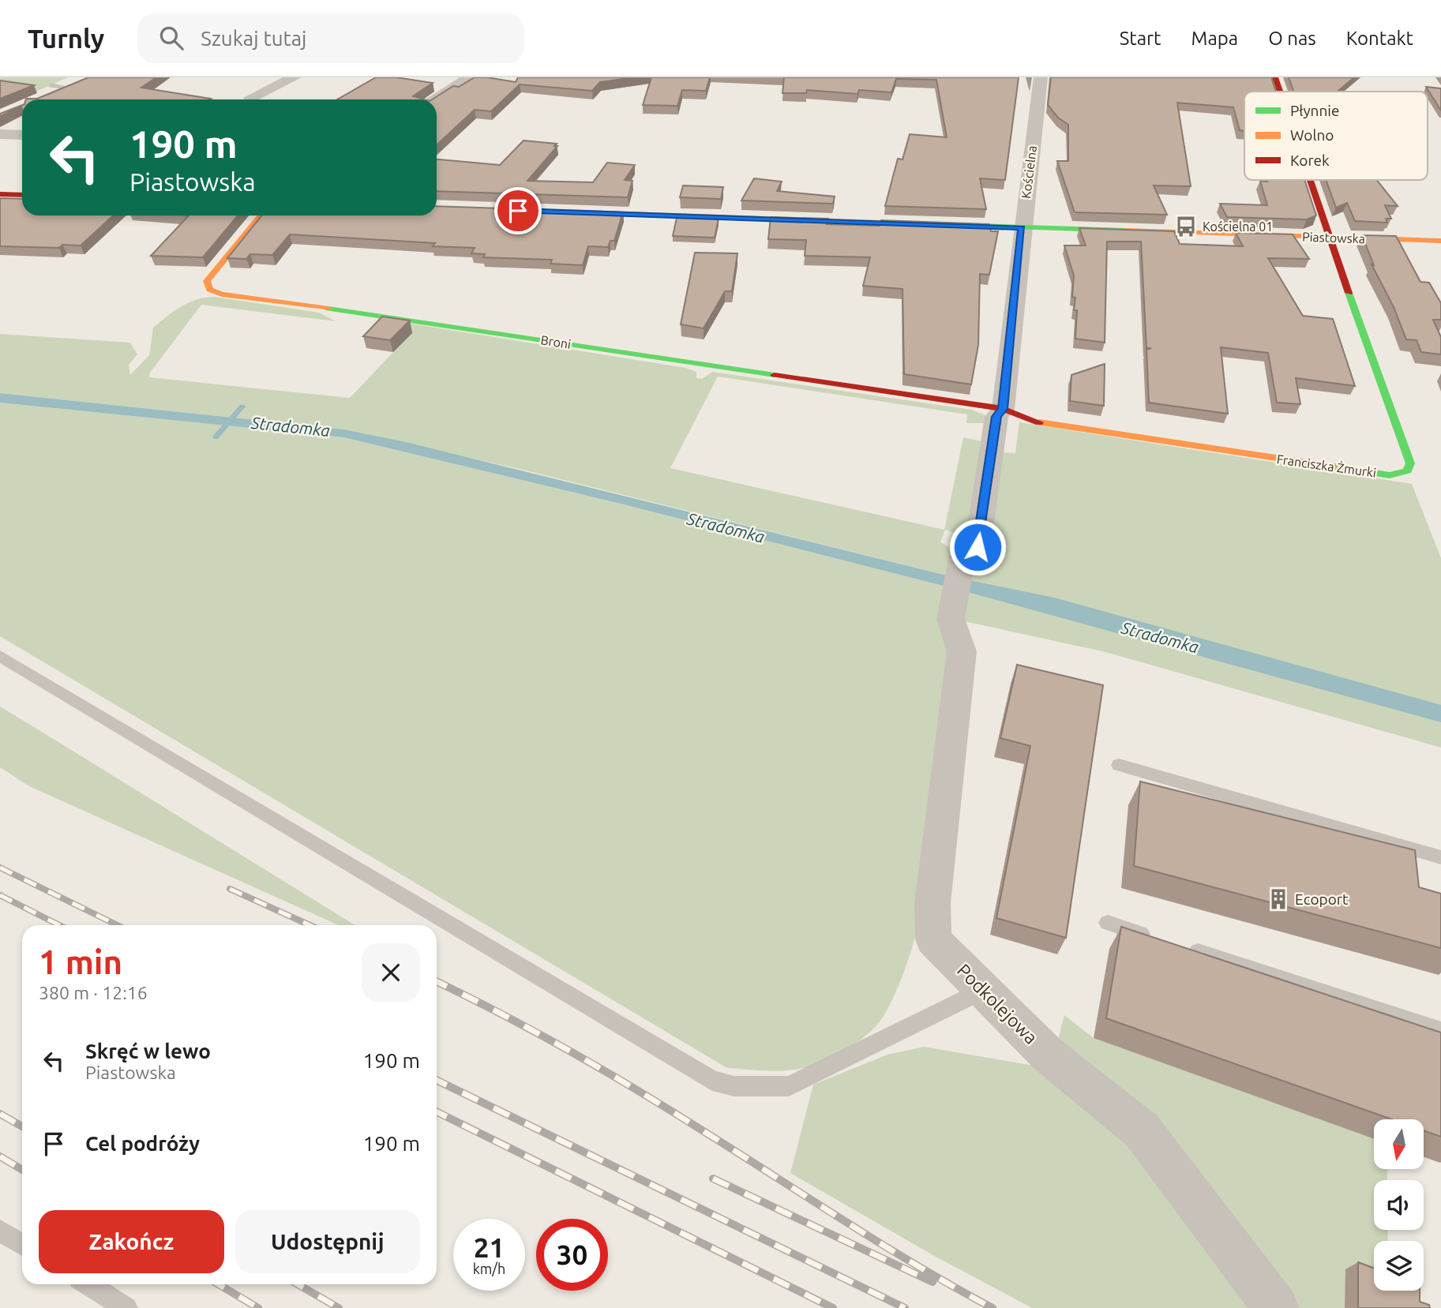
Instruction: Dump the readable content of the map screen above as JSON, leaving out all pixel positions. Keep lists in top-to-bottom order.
{
  "streets": {
    "street": [
      "Kościelna",
      "Piastowska",
      "Broni",
      "Franciszka Żmurki",
      "Podkolejowa"
    ]
  },
  "crossings": [
    ["Kościelna", "Piastowska"],
    ["Kościelna", "Broni"],
    ["Kościelna", "Franciszka Żmurki"],
    ["Kościelna", "Podkolejowa"],
    ["Piastowska", "Franciszka Żmurki"],
    ["Broni", "Franciszka Żmurki"]
  ],
  "water": ["Stradomka"],
  "places": {
    "bus stop": ["Kościelna 01"],
    "building": ["Ecoport"]
  },
  "legend": ["Płynnie", "Wolno", "Korek"],
  "north": "bottom",
  "page": {
    "header": "Turnly",
    "search": "Szukaj tutaj",
    "nav": [
      "Start",
      "Mapa",
      "O nas",
      "Kontakt"
    ],
    "turn": ["190 m", "Piastowska"],
    "heading": ["1 min", "380 m · 12:16"],
    "list": [
      {
        "name": "Skręć w lewo",
        "note": "Piastowska",
        "value": "190 m"
      },
      {
        "name": "Cel podróży",
        "value": "190 m"
      }
    ],
    "buttons": ["Zakończ", "Udostępnij"],
    "speed": "21 km/h",
    "limit": "30"
  }
}
